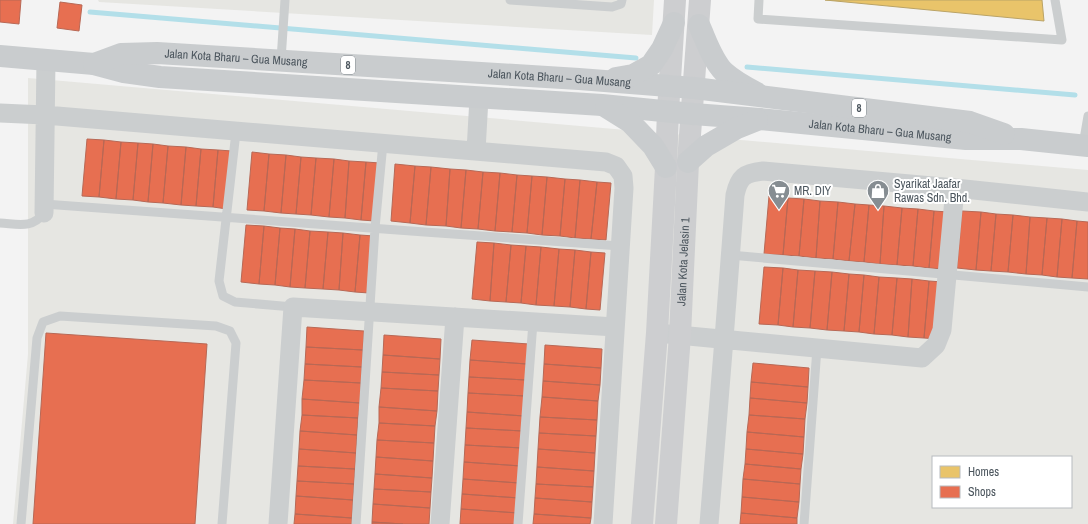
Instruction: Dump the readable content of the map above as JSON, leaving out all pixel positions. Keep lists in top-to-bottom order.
{
  "streets": {
    "main road": ["Jalan Kota Bharu – Gua Musang", "8"],
    "street": ["Jalan Kota Jelasin 1"]
  },
  "crossings": [
    ["Jalan Kota Bharu – Gua Musang", "Jalan Kota Jelasin 1"]
  ],
  "places": {
    "supermarket": ["MR. DIY"],
    "shop": ["Syarikat Jaafar Rawas Sdn. Bhd."]
  },
  "legend": ["Homes", "Shops"]
}
